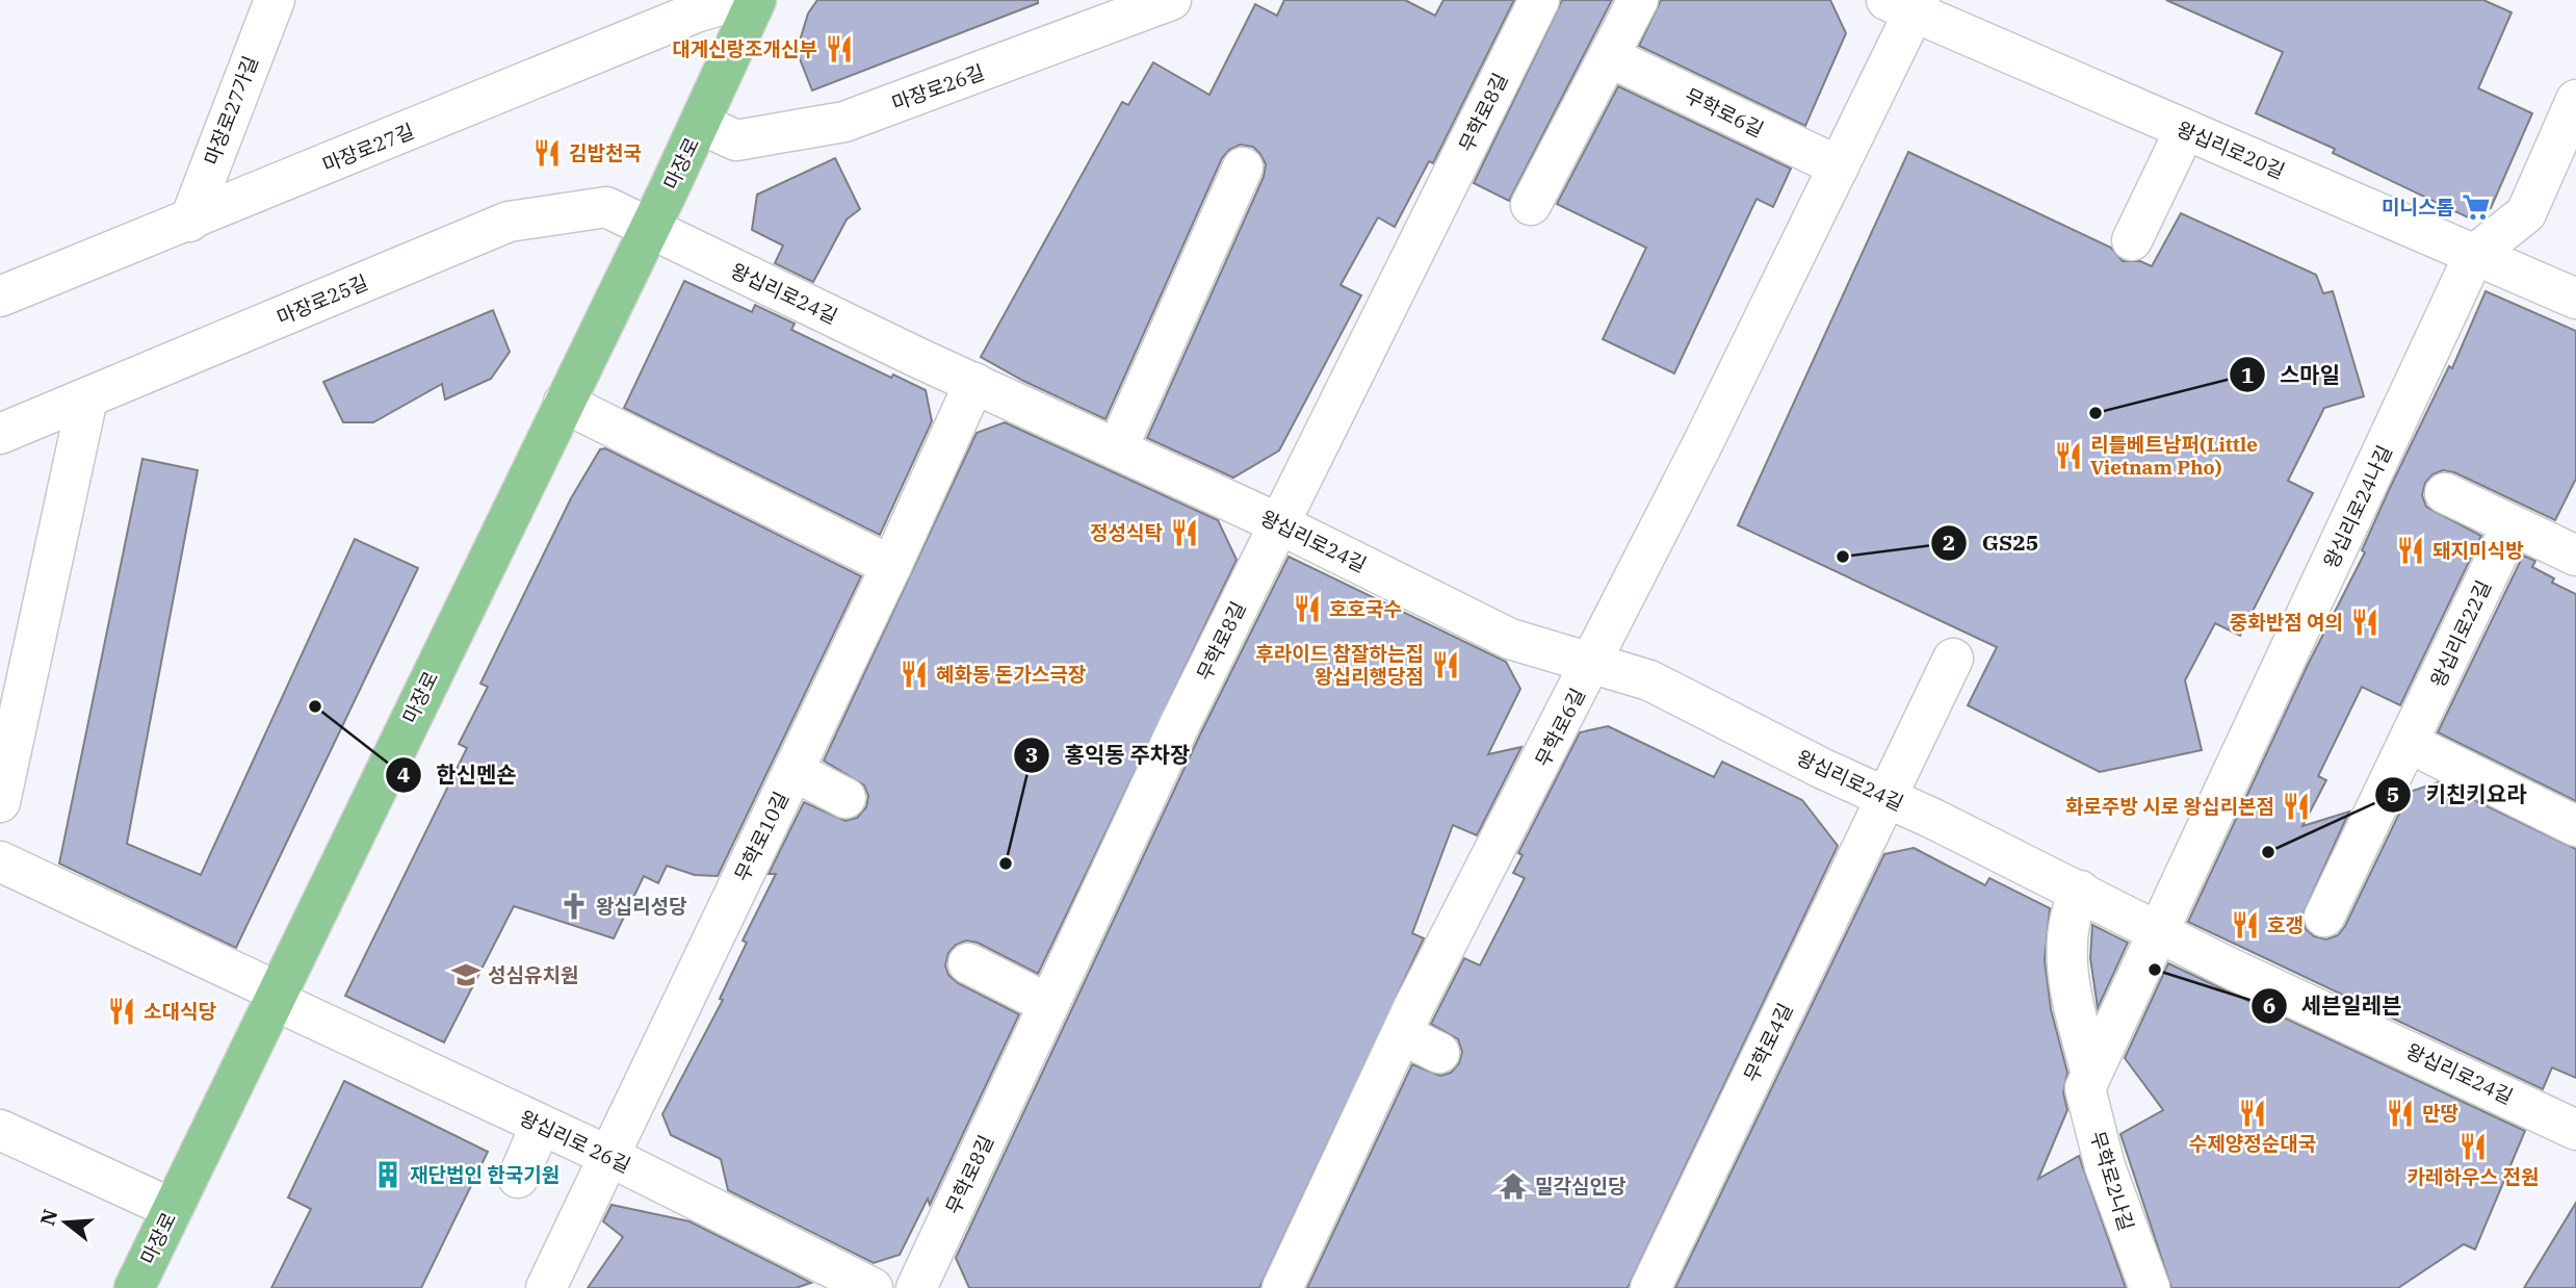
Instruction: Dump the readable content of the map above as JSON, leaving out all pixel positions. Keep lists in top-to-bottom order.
{
  "streets": {
    "main road": ["마장로"],
    "street": [
      "마장로26길",
      "마장로27가길",
      "무학로8길",
      "무학로6길",
      "마장로27길",
      "왕십리로20길",
      "왕십리로24길",
      "마장로25길",
      "왕십리로24나길",
      "왕십리로22길",
      "무학로10길",
      "무학로4길",
      "왕십리로 26길",
      "무학로2나길"
    ]
  },
  "crossings": [
    ["마장로26길", "마장로"],
    ["마장로27가길", "마장로27길"],
    ["무학로8길", "왕십리로24길"],
    ["무학로6길", "왕십리로20길"],
    ["무학로6길", "왕십리로24길"],
    ["왕십리로20길", "왕십리로24나길"],
    ["마장로", "왕십리로24길"],
    ["마장로", "마장로25길"],
    ["마장로", "왕십리로 26길"],
    ["왕십리로24길", "마장로25길"],
    ["왕십리로24길", "왕십리로24나길"],
    ["왕십리로24길", "무학로10길"],
    ["왕십리로24길", "무학로4길"],
    ["왕십리로24길", "무학로2나길"],
    ["왕십리로24나길", "무학로2나길"],
    ["무학로10길", "왕십리로 26길"]
  ],
  "places": {
    "restaurant": [
      "대게신랑조개신부",
      "김밥천국",
      "리틀베트남퍼(Little Vietnam Pho)",
      "정성식탁",
      "돼지미식방",
      "호호국수",
      "중화반점 여의",
      "후라이드 참잘하는집 왕십리행당점",
      "혜화동 돈가스극장",
      "화로주방 시로 왕십리본점",
      "호갱",
      "소대식당",
      "수제양정순대국",
      "만땅",
      "카레하우스 전원"
    ],
    "supermarket": ["미니스톱"],
    "other": [
      "스마일",
      "GS25",
      "한신멘숀",
      "키친키요라",
      "홍익동 주차장",
      "세븐일레븐"
    ],
    "church": ["왕십리성당"],
    "school or university": ["성심유치원"],
    "building": ["재단법인 한국기원"],
    "temple": ["밀각심인당"]
  },
  "north": "left"
}
